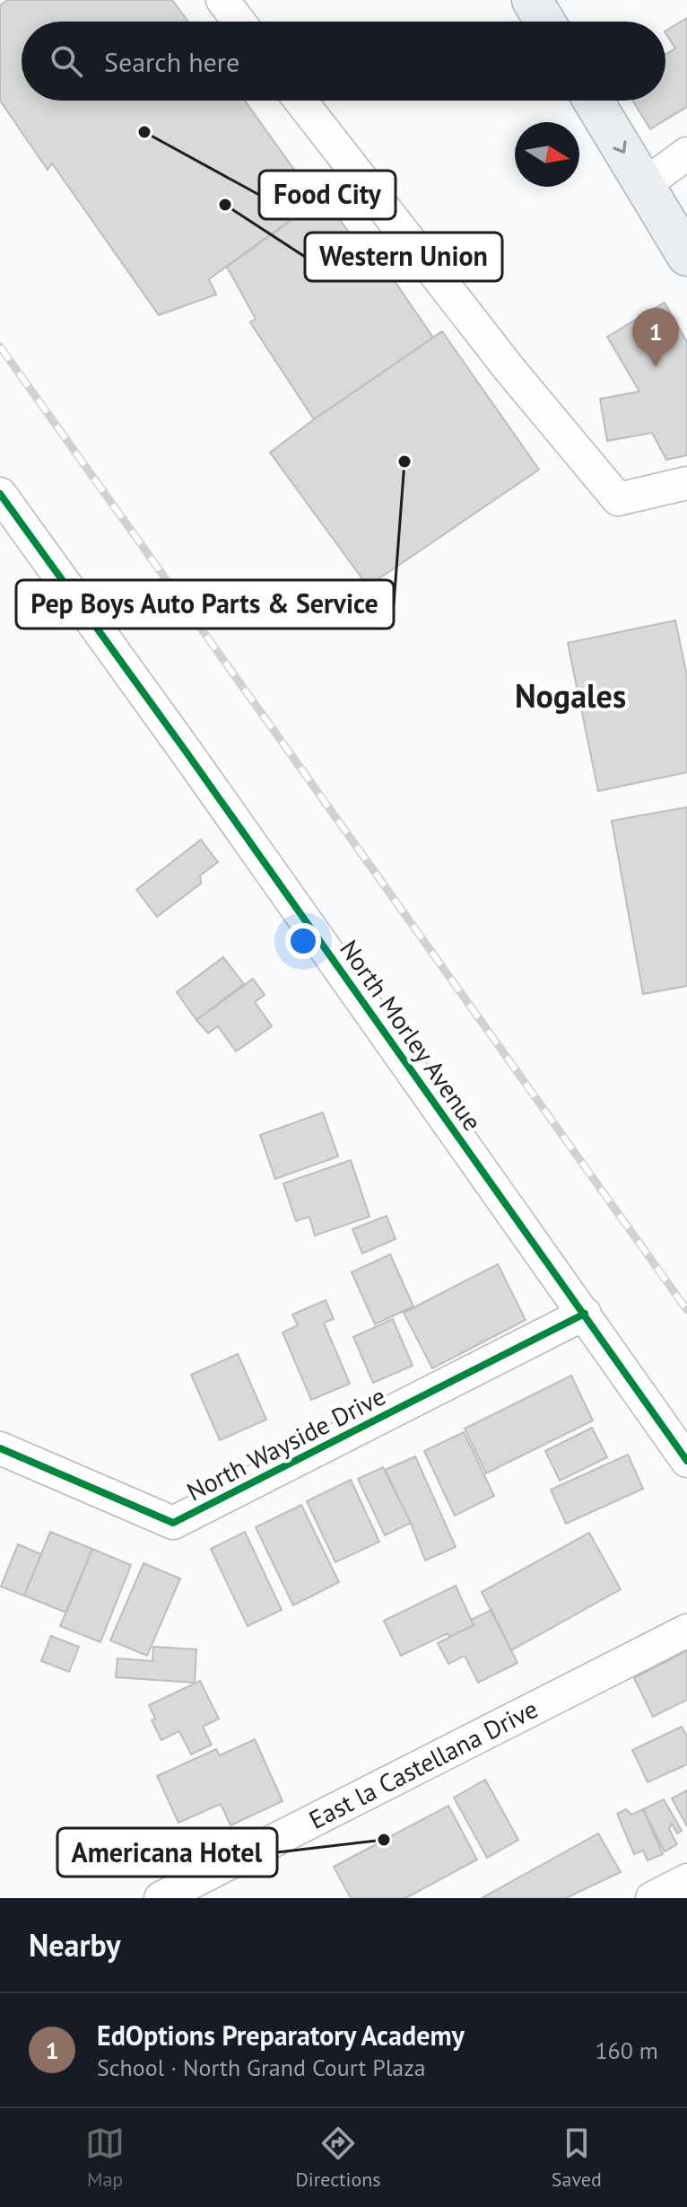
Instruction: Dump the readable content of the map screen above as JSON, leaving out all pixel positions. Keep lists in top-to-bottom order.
{
  "streets": {
    "street": ["North Morley Avenue", "North Wayside Drive", "East la Castellana Drive"]
  },
  "crossings": [
    ["North Morley Avenue", "North Wayside Drive"]
  ],
  "districts": ["Nogales"],
  "places": [
    "Food City",
    "Western Union",
    "Pep Boys Auto Parts & Service",
    "Americana Hotel"
  ],
  "north": "right",
  "page": {
    "search": "Search here",
    "pins": "1",
    "heading": "Nearby",
    "list": [
      {
        "mark": "1",
        "name": "EdOptions Preparatory Academy",
        "note": "School · North Grand Court Plaza",
        "value": "160 m"
      }
    ],
    "nav": ["Map", "Directions", "Saved"]
  }
}
